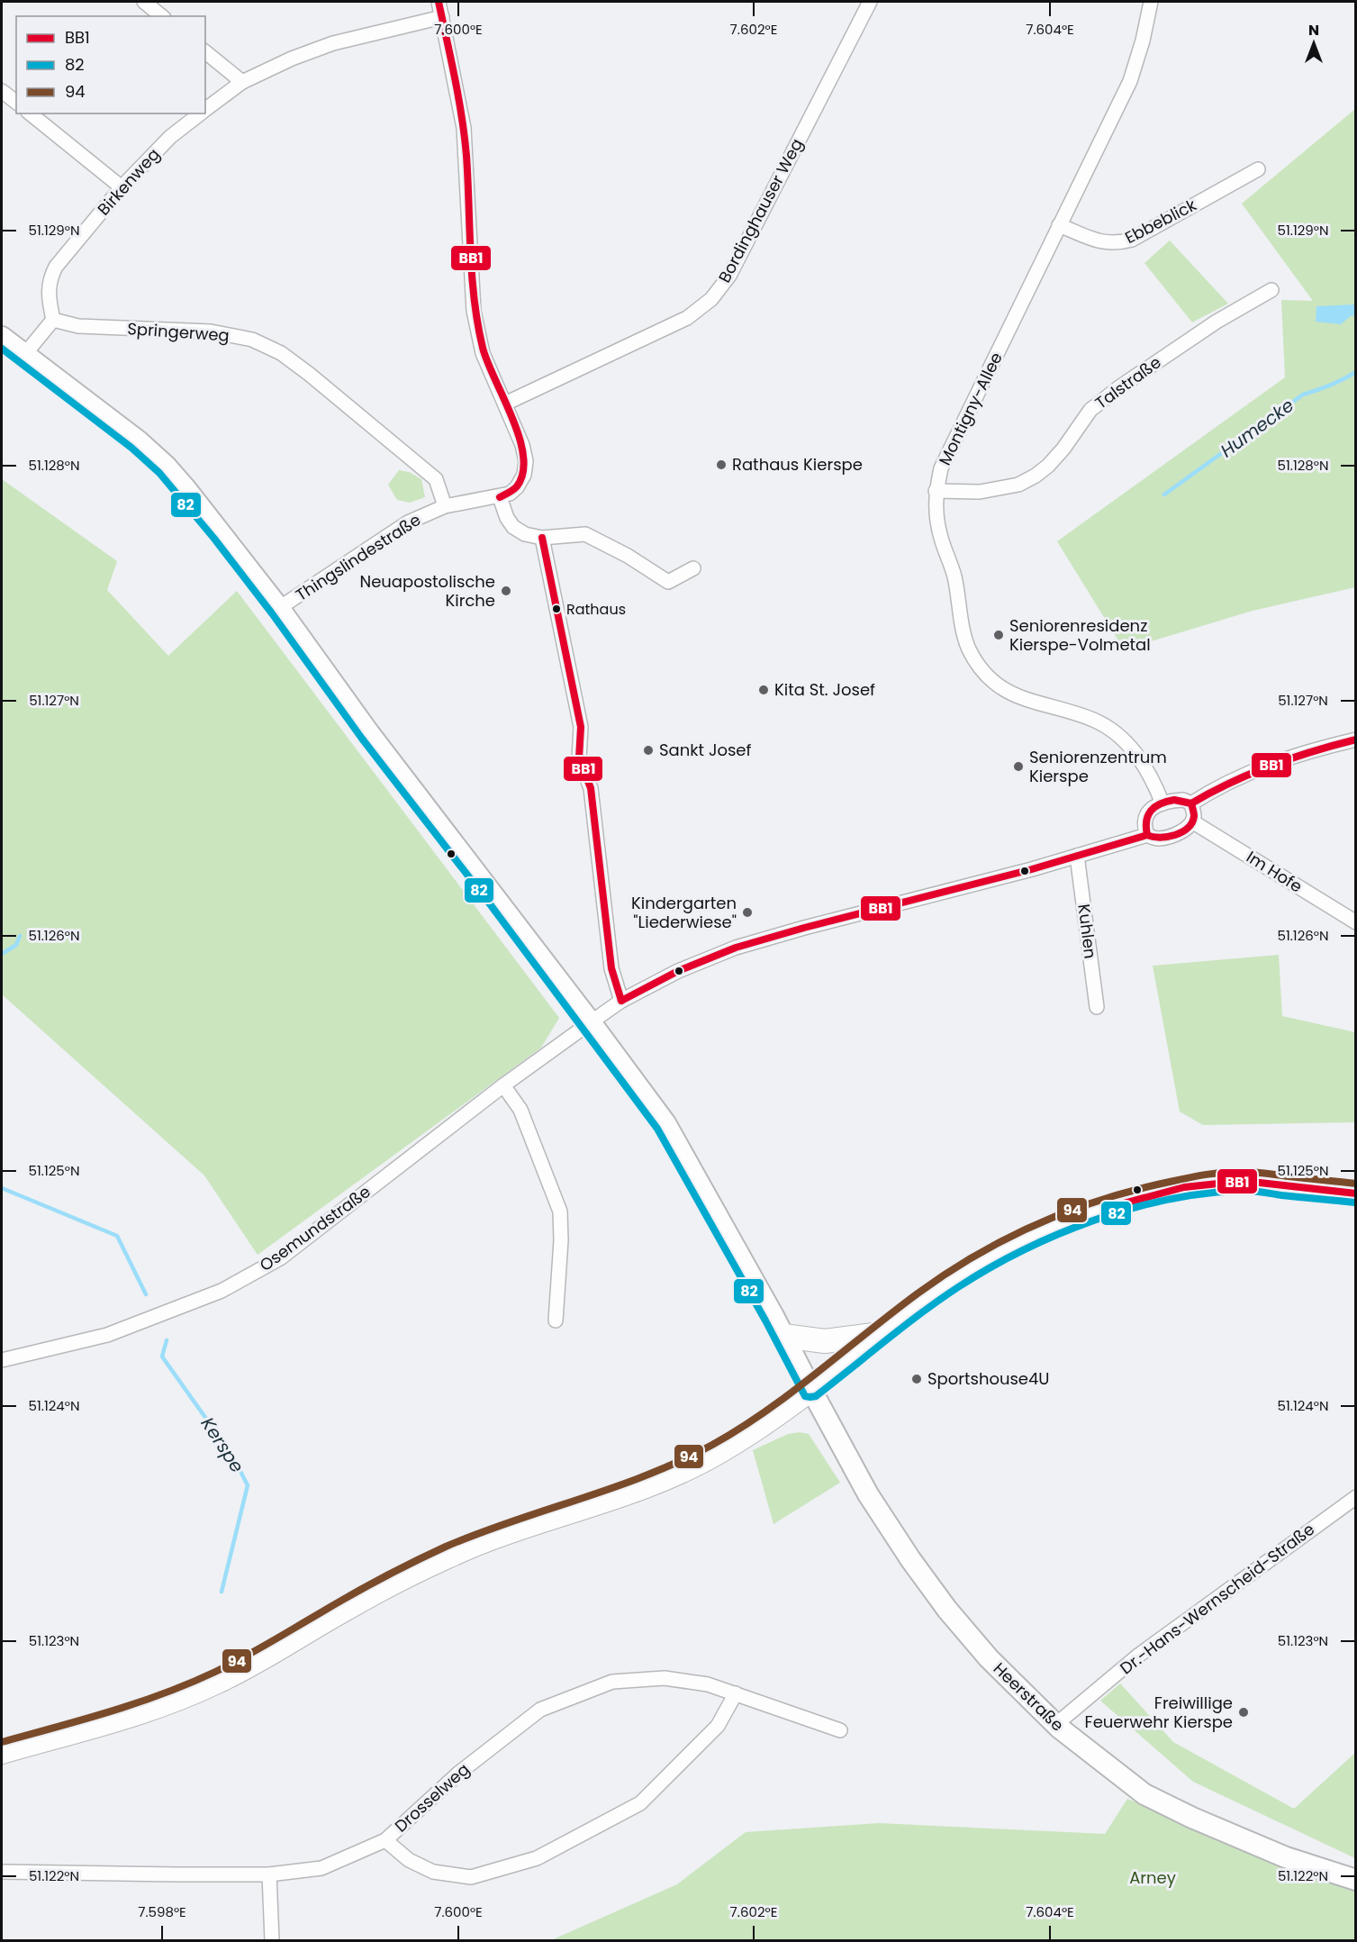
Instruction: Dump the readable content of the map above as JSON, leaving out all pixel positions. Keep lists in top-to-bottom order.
{
  "streets": {
    "main road": ["Heerstraße"],
    "street": [
      "Birkenweg",
      "Bordinghauser Weg",
      "Ebbeblick",
      "Springerweg",
      "Talstraße",
      "Montigny-Allee",
      "Thingslindestraße",
      "Im Hofe",
      "Kuhlen",
      "Osemundstraße",
      "Dr.-Hans-Wernscheid-Straße",
      "Drosselweg"
    ]
  },
  "crossings": [
    ["Birkenweg", "Springerweg"],
    ["Birkenweg", "Thingslindestraße"],
    ["Bordinghauser Weg", "Thingslindestraße"],
    ["Ebbeblick", "Montigny-Allee"],
    ["Springerweg", "Thingslindestraße"],
    ["Talstraße", "Montigny-Allee"],
    ["Montigny-Allee", "Im Hofe"],
    ["Montigny-Allee", "Osemundstraße"],
    ["Thingslindestraße", "Heerstraße"],
    ["Im Hofe", "Osemundstraße"],
    ["Kuhlen", "Osemundstraße"],
    ["Osemundstraße", "Heerstraße"],
    ["Dr.-Hans-Wernscheid-Straße", "Heerstraße"]
  ],
  "water": ["Humecke", "Kerspe"],
  "parks": ["Arney"],
  "places": [
    "Rathaus Kierspe",
    "Neuapostolische Kirche",
    "Rathaus",
    "Seniorenresidenz Kierspe-Volmetal",
    "Kita St. Josef",
    "Sankt Josef",
    "Seniorenzentrum Kierspe",
    "Kindergarten \"Liederwiese\"",
    "Sportshouse4U",
    "Freiwillige Feuerwehr Kierspe"
  ],
  "lines": ["transit line BB1", "transit line 82", "transit line 94"],
  "legend": ["BB1", "82", "94"],
  "north": "top",
  "coordinates": [
    "7.600°E",
    "7.602°E",
    "7.604°E",
    "51.129°N",
    "51.128°N",
    "51.127°N",
    "51.126°N",
    "51.125°N",
    "51.124°N",
    "51.123°N",
    "51.122°N",
    "7.598°E"
  ]
}
